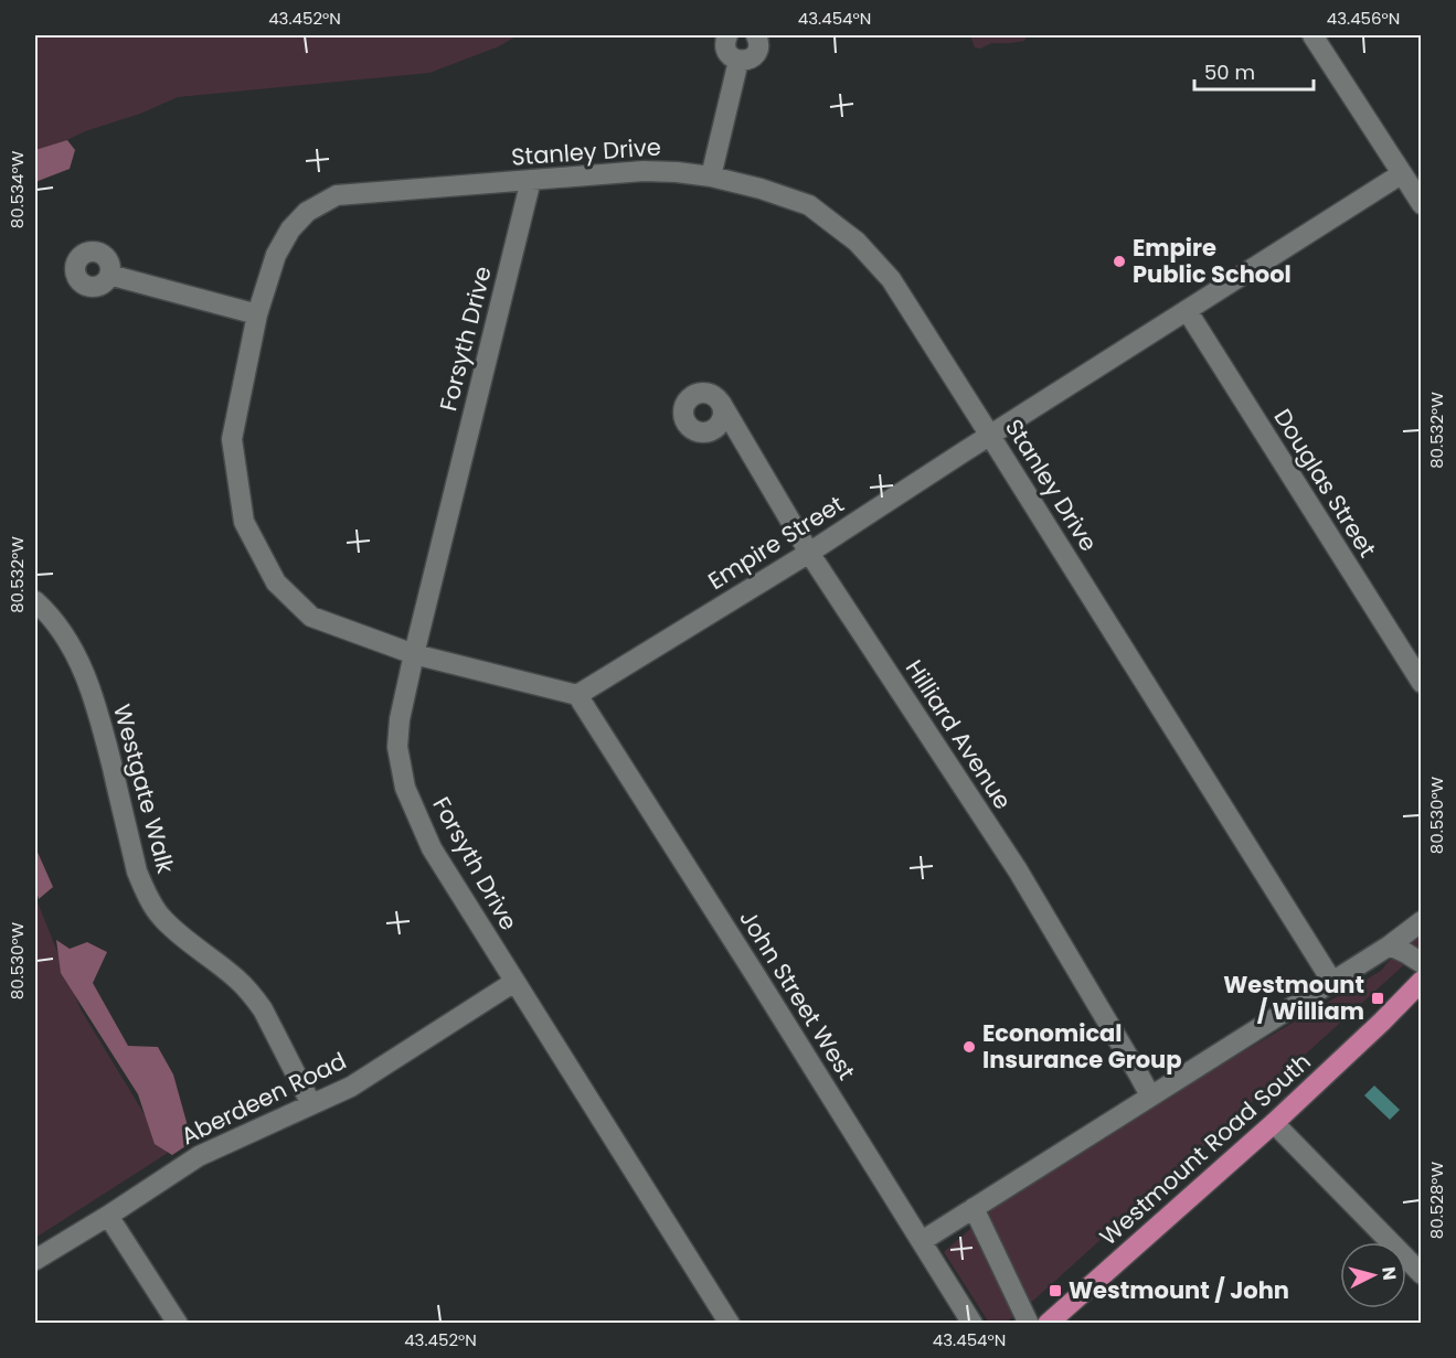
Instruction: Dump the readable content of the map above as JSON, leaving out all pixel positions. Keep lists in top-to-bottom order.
{
  "streets": {
    "main road": ["Westmount Road South"],
    "street": [
      "Stanley Drive",
      "Forsyth Drive",
      "Douglas Street",
      "Empire Street",
      "Hilliard Avenue",
      "Westgate Walk",
      "John Street West",
      "Aberdeen Road"
    ]
  },
  "crossings": [
    ["Stanley Drive", "Forsyth Drive"],
    ["Stanley Drive", "Empire Street"],
    ["Stanley Drive", "John Street West"],
    ["Forsyth Drive", "Aberdeen Road"],
    ["Douglas Street", "Empire Street"],
    ["Empire Street", "Hilliard Avenue"],
    ["Empire Street", "John Street West"],
    ["Westgate Walk", "Aberdeen Road"]
  ],
  "places": {
    "other": ["Empire Public School", "Economical Insurance Group"],
    "transit": ["Westmount / William", "Westmount / John"]
  },
  "scale_bar": "50 m",
  "north": "right",
  "coordinates": [
    "43.452°N",
    "43.454°N",
    "43.456°N",
    "80.534°W",
    "80.532°W",
    "80.530°W",
    "80.528°W"
  ]
}
